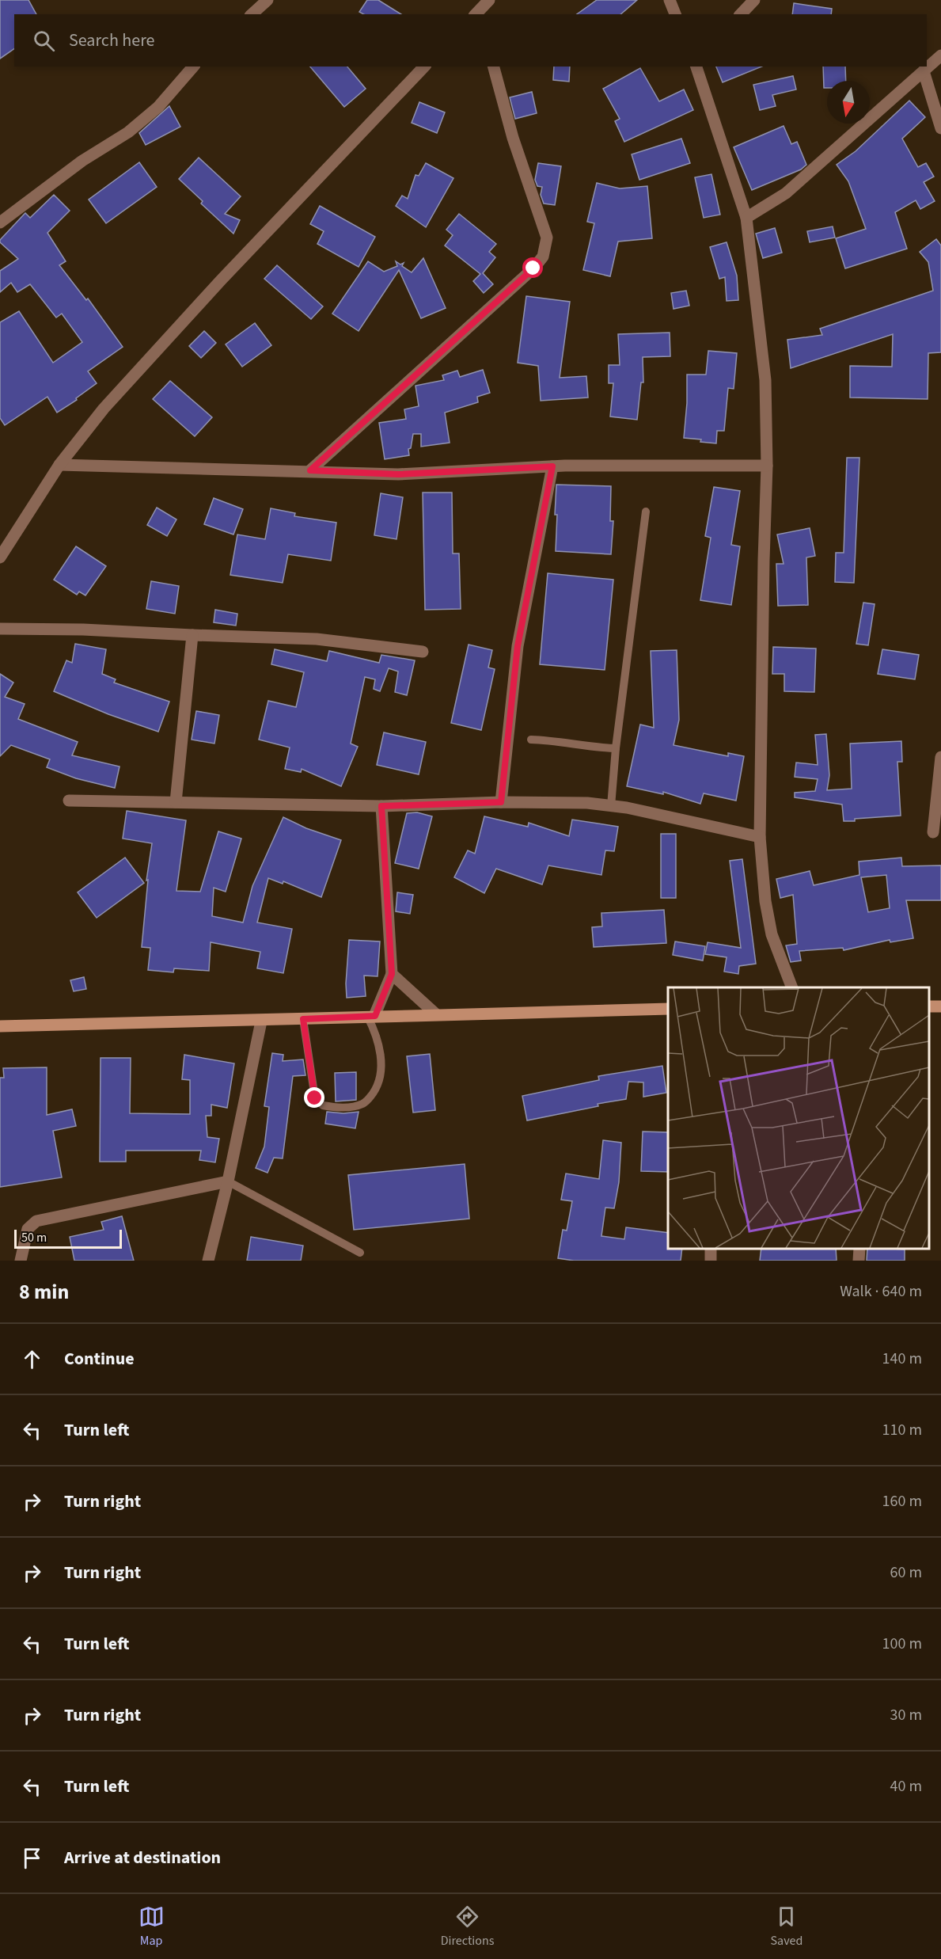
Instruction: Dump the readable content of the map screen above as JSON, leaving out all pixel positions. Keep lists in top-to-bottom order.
{
  "scale_bar": "50 m",
  "north": "bottom",
  "page": {
    "search": "Search here",
    "scale": "50 m",
    "heading": ["8 min", "Walk · 640 m"],
    "list": [
      ["Continue", "140 m"],
      ["Turn left", "110 m"],
      ["Turn right", "160 m"],
      ["Turn right", "60 m"],
      ["Turn left", "100 m"],
      ["Turn right", "30 m"],
      ["Turn left", "40 m"],
      "Arrive at destination"
    ],
    "nav": ["Map", "Directions", "Saved"]
  }
}
